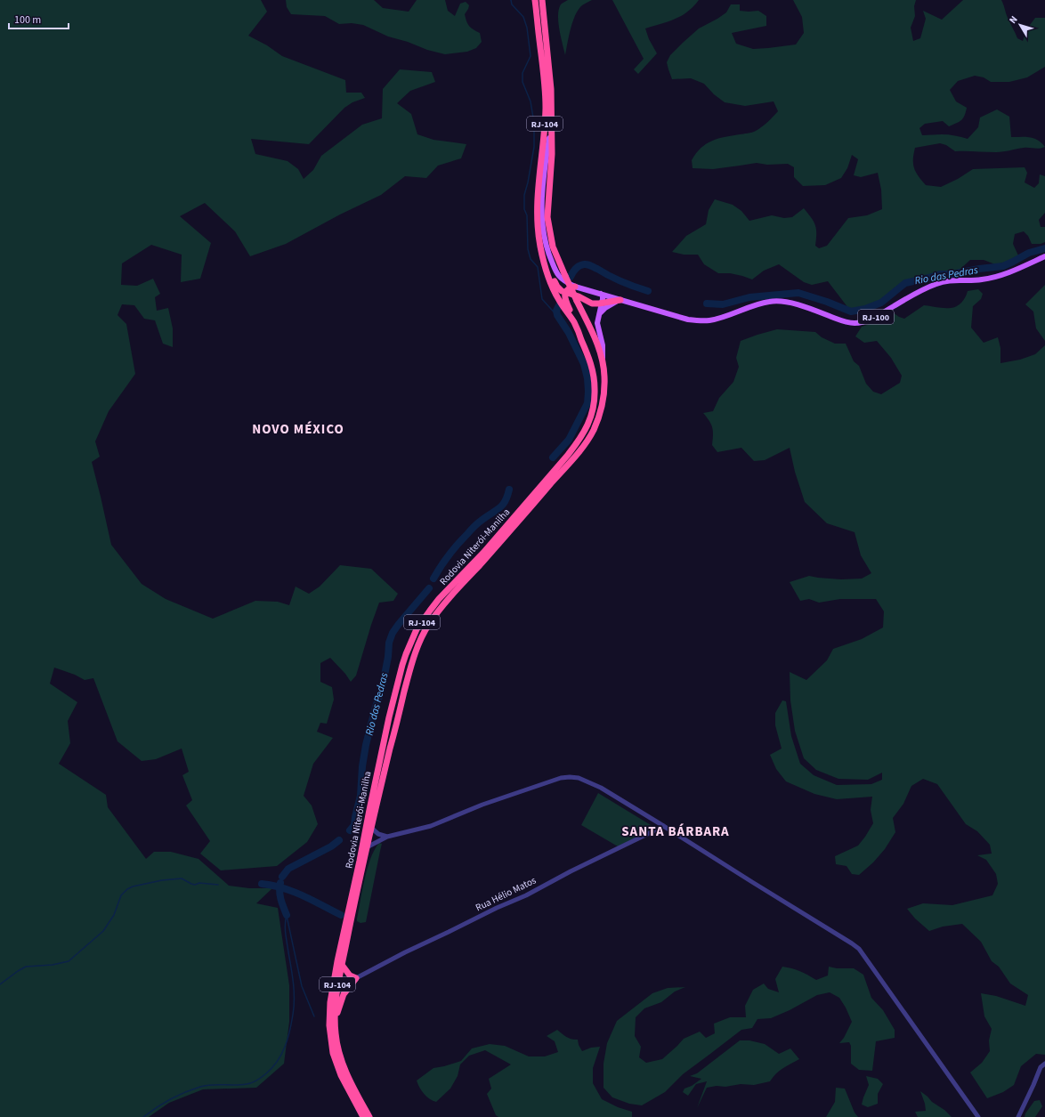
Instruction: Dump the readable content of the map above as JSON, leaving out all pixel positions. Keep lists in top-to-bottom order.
{
  "streets": {
    "highway": ["RJ-104", "Rodovia Niterói-Manilha"],
    "main road": ["RJ-100"],
    "street": ["Rua Hélio Matos"]
  },
  "districts": ["NOVO MÉXICO", "SANTA BÁRBARA"],
  "water": ["Rio das Pedras"],
  "scale_bar": "100 m",
  "north": "top left"
}
